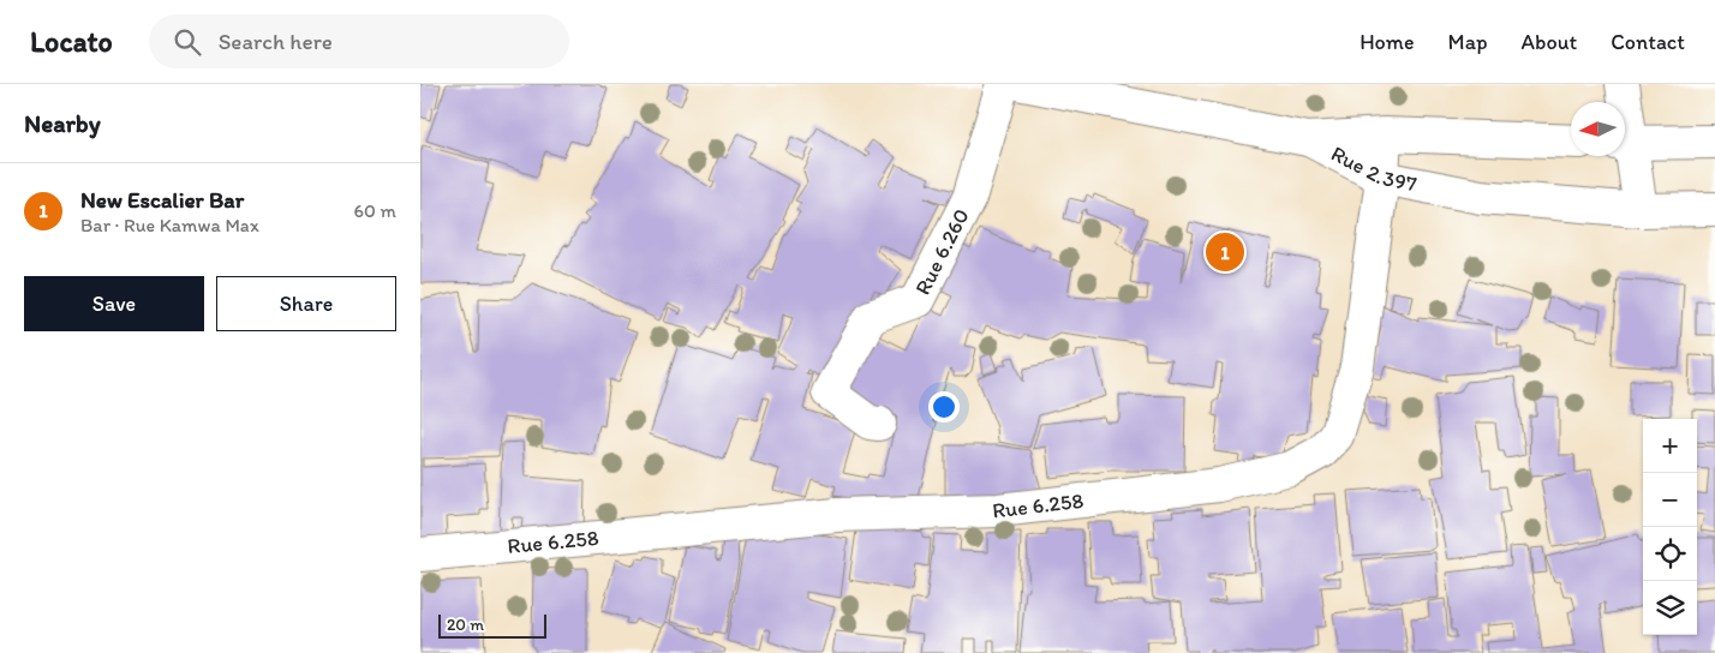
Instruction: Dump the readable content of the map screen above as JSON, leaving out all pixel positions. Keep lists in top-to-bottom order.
{
  "streets": {
    "street": ["Rue 2.397", "Rue 6.260", "Rue 6.258"]
  },
  "crossings": [
    ["Rue 2.397", "Rue 6.258"]
  ],
  "scale_bar": "20 m",
  "north": "left",
  "page": {
    "header": "Locato",
    "search": "Search here",
    "nav": [
      "Home",
      "Map",
      "About",
      "Contact"
    ],
    "heading": "Nearby",
    "list": [
      {
        "mark": "1",
        "name": "New Escalier Bar",
        "note": "Bar · Rue Kamwa Max",
        "value": "60 m"
      }
    ],
    "pins": "1",
    "buttons": ["Save", "Share"],
    "map_buttons": ["+", "−"],
    "scale": "20 m"
  }
}
